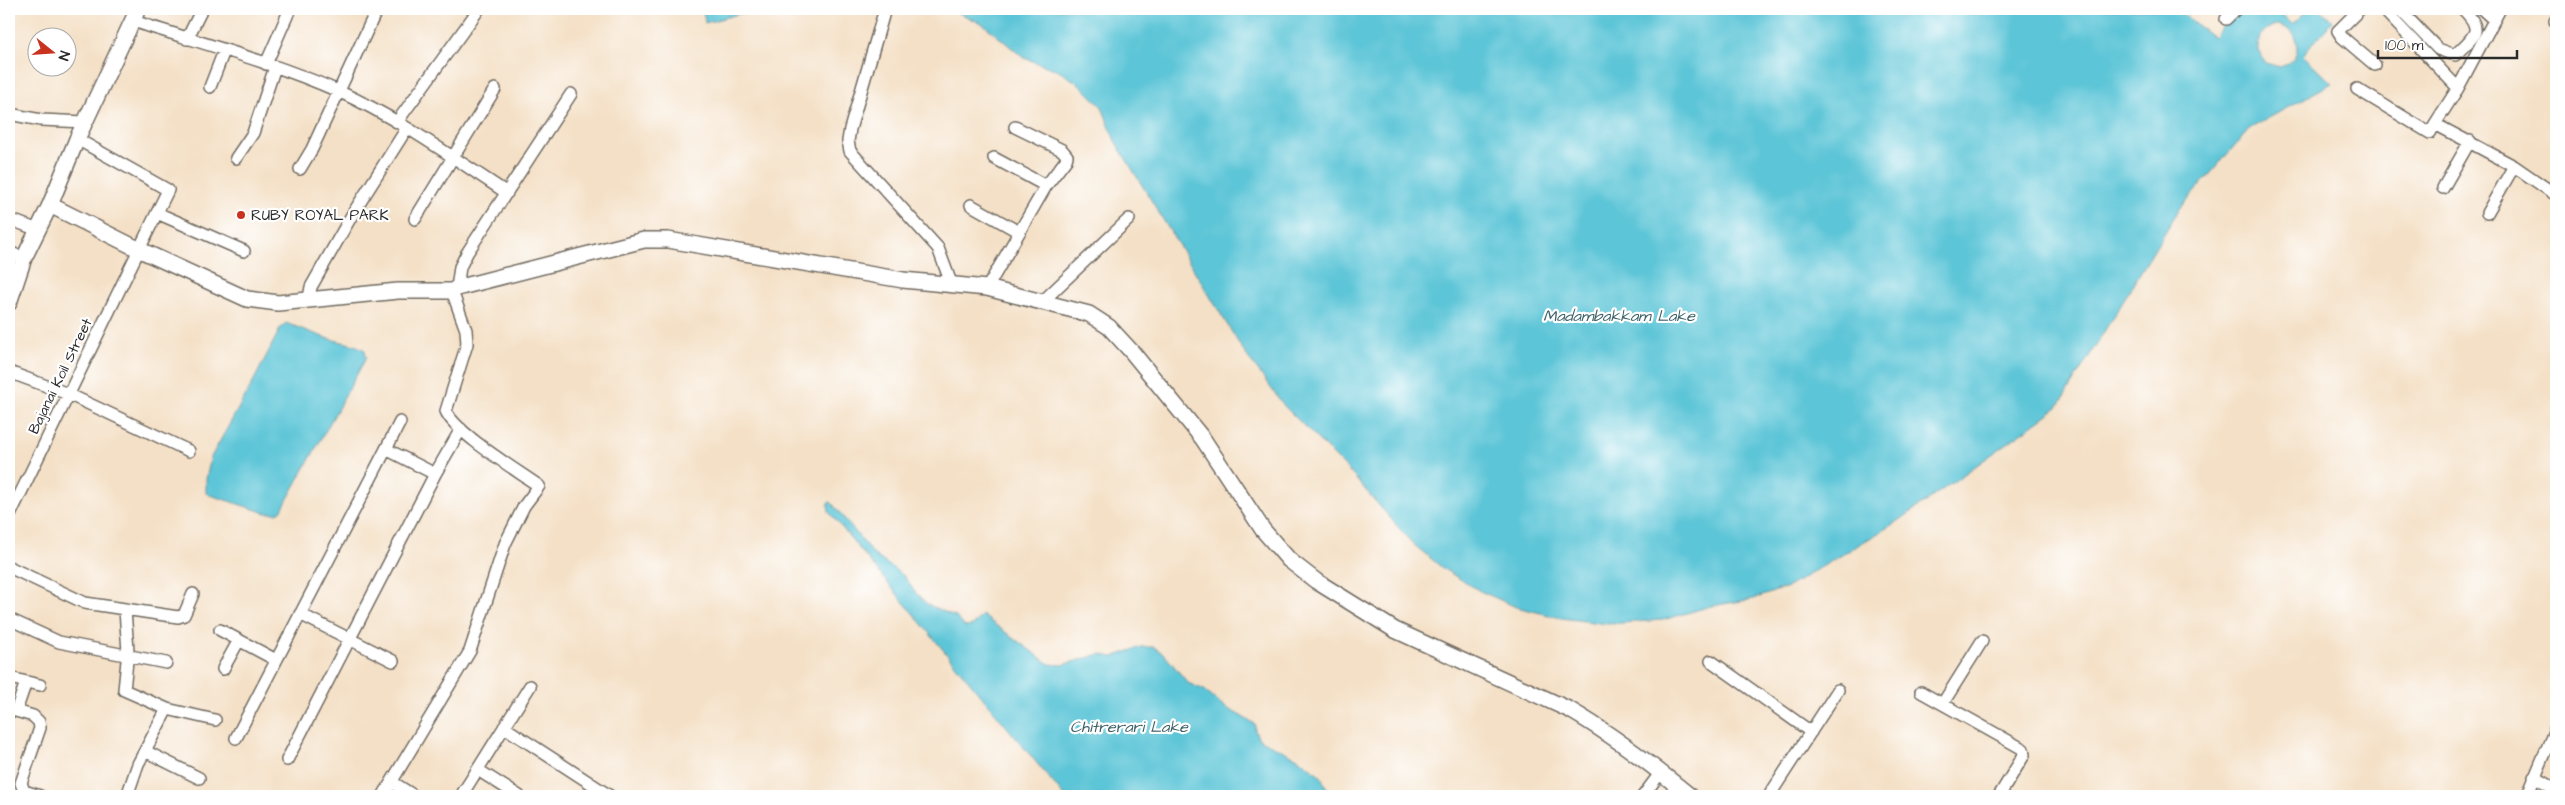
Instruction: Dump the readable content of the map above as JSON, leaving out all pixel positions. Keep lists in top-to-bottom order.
{
  "streets": {
    "street": ["Bajanai Koil Street"]
  },
  "water": ["Madambakkam Lake", "Chitrerari Lake"],
  "places": ["RUBY ROYAL PARK"],
  "scale_bar": "100 m",
  "north": "right"
}
